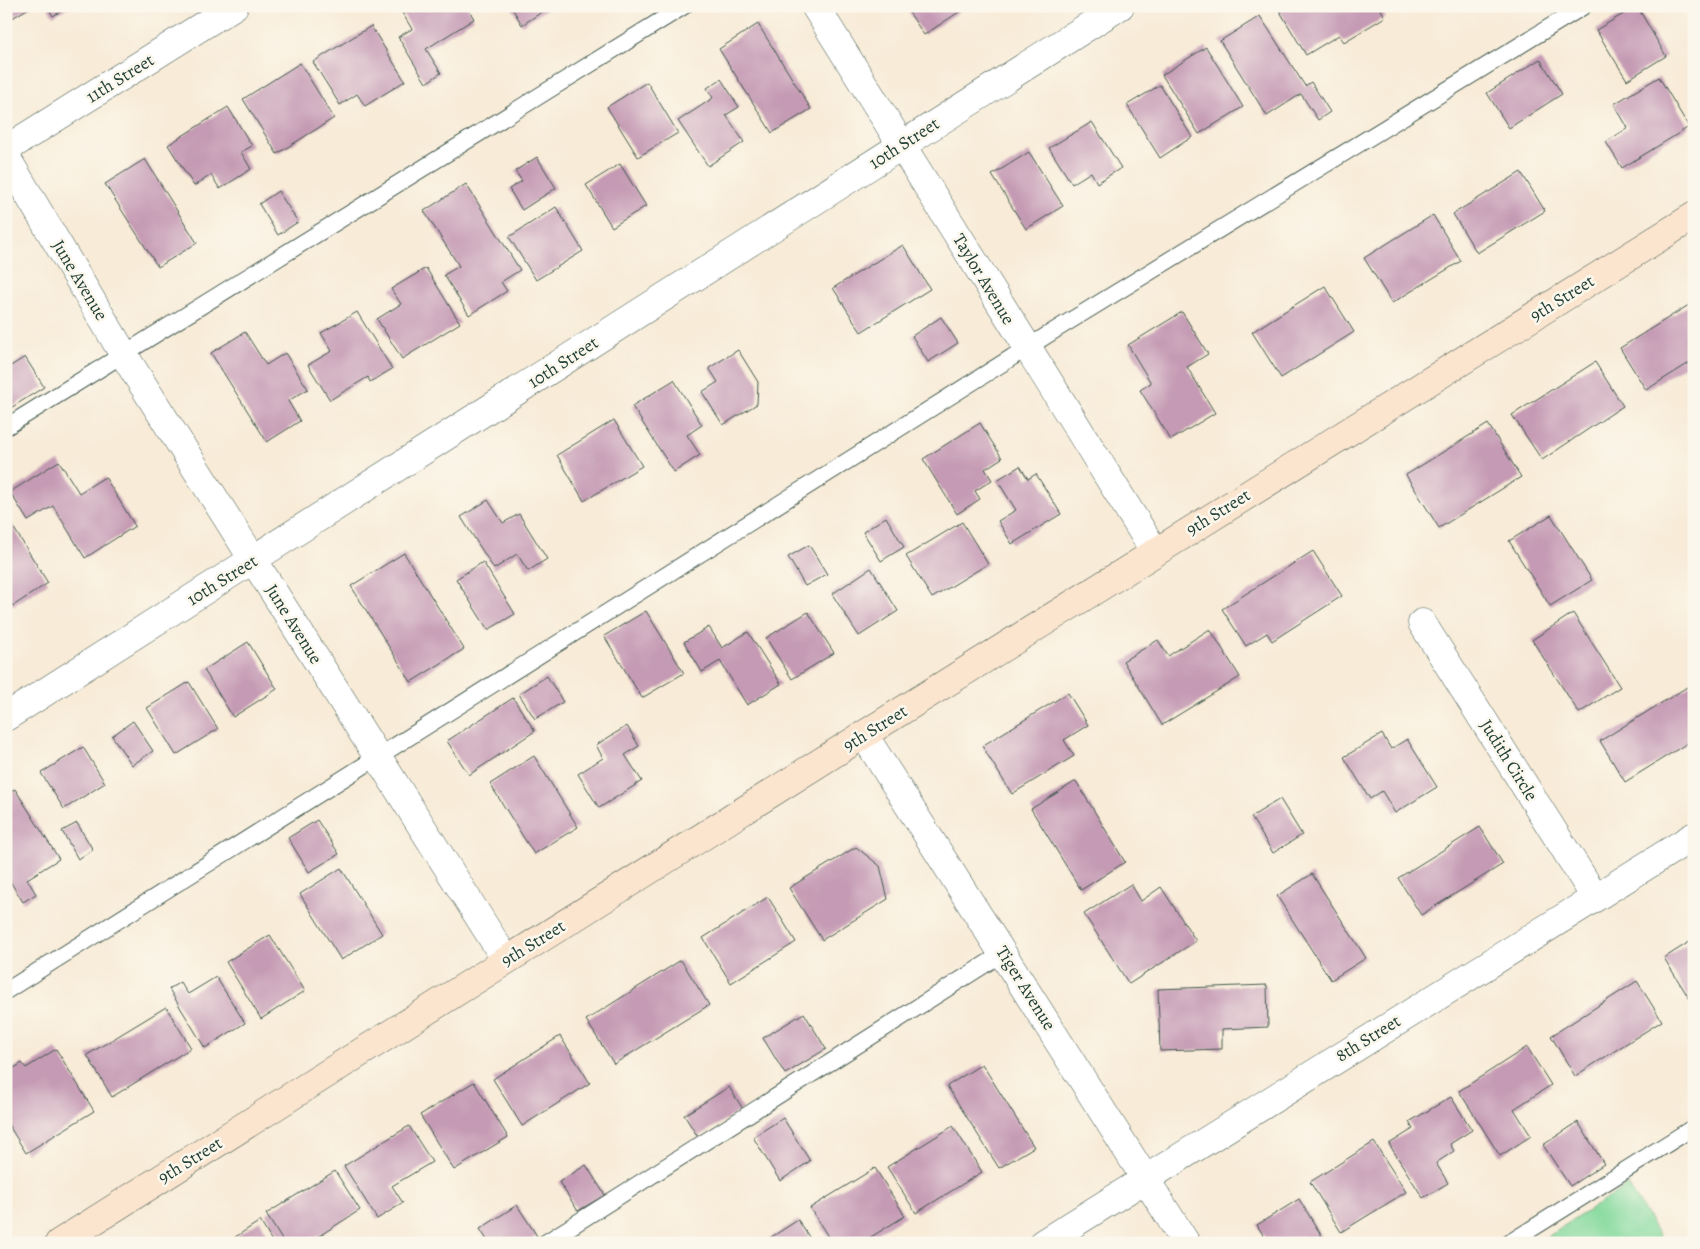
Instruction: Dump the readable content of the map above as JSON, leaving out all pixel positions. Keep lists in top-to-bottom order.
{
  "streets": {
    "street": [
      "11th Street",
      "10th Street",
      "Taylor Avenue",
      "June Avenue",
      "9th Street",
      "Judith Circle",
      "Tiger Avenue",
      "8th Street"
    ]
  },
  "crossings": [
    ["10th Street", "Taylor Avenue"],
    ["10th Street", "June Avenue"],
    ["Taylor Avenue", "9th Street"],
    ["June Avenue", "9th Street"],
    ["9th Street", "Tiger Avenue"],
    ["Judith Circle", "8th Street"],
    ["Tiger Avenue", "8th Street"]
  ]
}
